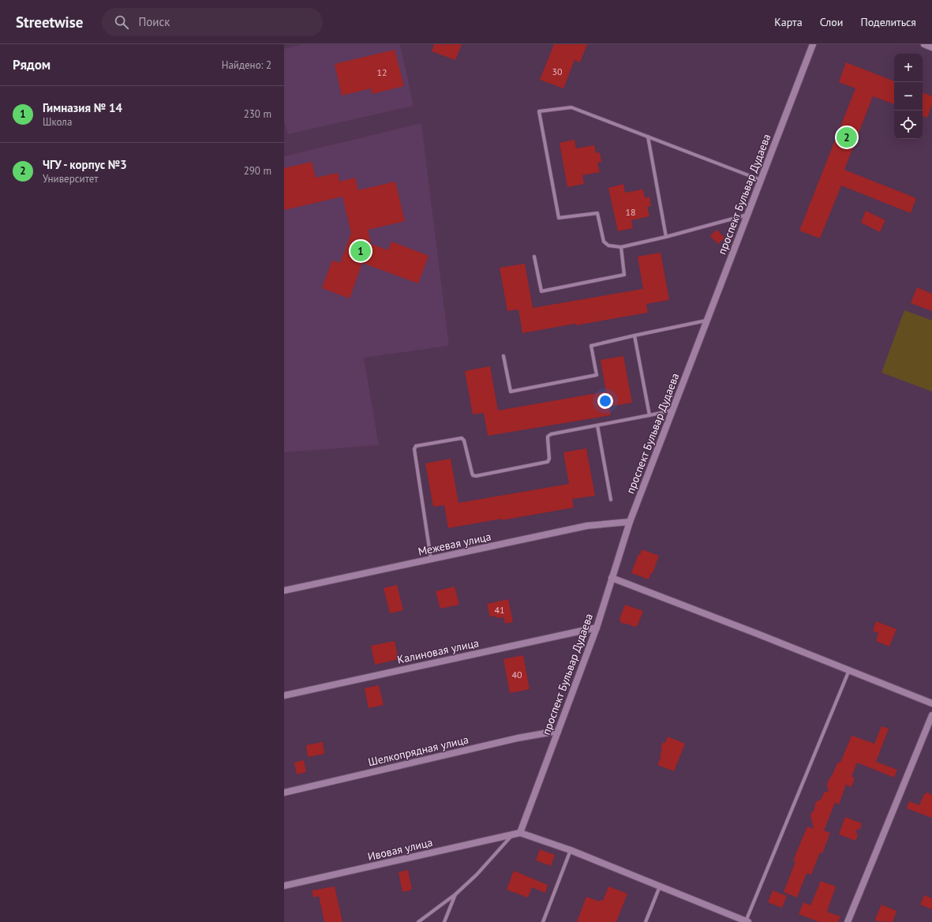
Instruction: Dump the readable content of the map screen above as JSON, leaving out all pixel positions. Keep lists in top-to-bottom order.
{
  "streets": {
    "street": [
      "проспект Бульвар Дудаева",
      "Межевая улица",
      "Калиновая улица",
      "Шелкопрядная улица",
      "Ивовая улица"
    ]
  },
  "crossings": [
    ["проспект Бульвар Дудаева", "Межевая улица"],
    ["проспект Бульвар Дудаева", "Калиновая улица"],
    ["проспект Бульвар Дудаева", "Шелкопрядная улица"],
    ["проспект Бульвар Дудаева", "Ивовая улица"]
  ],
  "house_numbers": [
    "30",
    "12",
    "18",
    "41",
    "40"
  ],
  "page": {
    "header": "Streetwise",
    "search": "Поиск",
    "nav": ["Карта", "Слои", "Поделиться"],
    "heading": ["Рядом", "Найдено: 2"],
    "map_buttons": ["+", "−"],
    "list": [
      {
        "mark": "1",
        "name": "Гимназия № 14",
        "note": "Школа",
        "value": "230 m"
      },
      {
        "mark": "2",
        "name": "ЧГУ - корпус №3",
        "note": "Университет",
        "value": "290 m"
      }
    ],
    "pins": ["2", "1"]
  }
}
